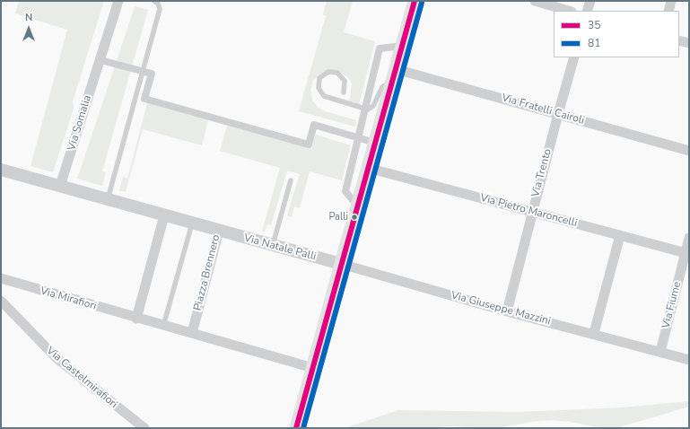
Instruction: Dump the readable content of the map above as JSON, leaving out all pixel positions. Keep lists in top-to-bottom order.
{
  "streets": {
    "street": [
      "Via Fratelli Cairoli",
      "Via Somalia",
      "Via Trento",
      "Via Pietro Maroncelli",
      "Via Natale Palli",
      "Piazza Brennero",
      "Via Mirafiori",
      "Via Fiume",
      "Via Giuseppe Mazzini",
      "Via Castelmirafiori"
    ]
  },
  "crossings": [
    ["Via Fratelli Cairoli", "Via Trento"],
    ["Via Trento", "Via Pietro Maroncelli"],
    ["Via Trento", "Via Giuseppe Mazzini"],
    ["Via Pietro Maroncelli", "Via Fiume"],
    ["Via Natale Palli", "Piazza Brennero"],
    ["Via Natale Palli", "Via Giuseppe Mazzini"],
    ["Via Fiume", "Via Giuseppe Mazzini"]
  ],
  "places": ["Palli"],
  "lines": ["transit line 35", "transit line 81"],
  "legend": ["35", "81"],
  "north": "top"
}
